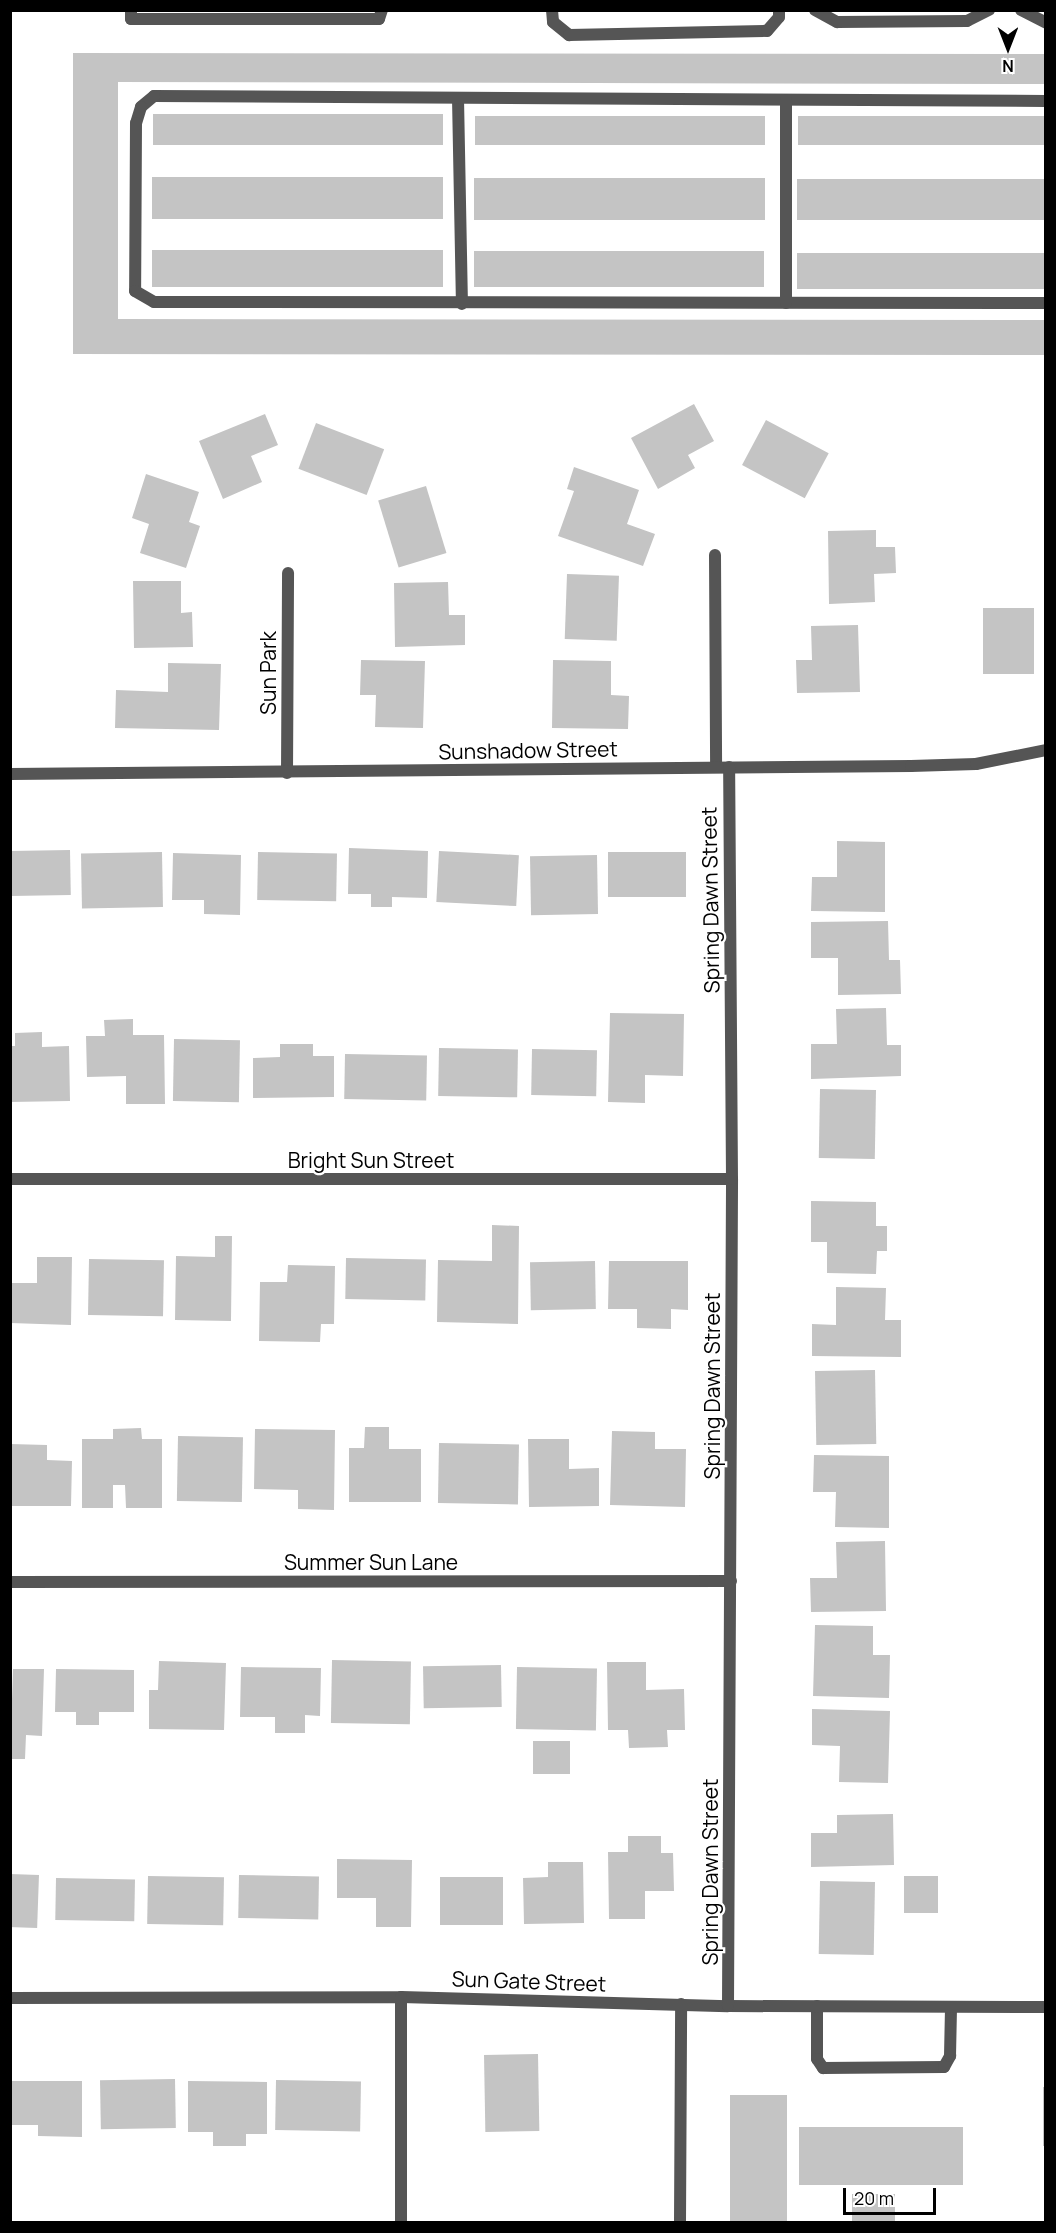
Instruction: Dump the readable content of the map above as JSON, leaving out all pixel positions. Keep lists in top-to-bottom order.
{
  "streets": {
    "street": [
      "Sun Park",
      "Sunshadow Street",
      "Spring Dawn Street",
      "Bright Sun Street",
      "Summer Sun Lane",
      "Sun Gate Street"
    ]
  },
  "crossings": [
    ["Sun Park", "Sunshadow Street"],
    ["Sunshadow Street", "Spring Dawn Street"],
    ["Spring Dawn Street", "Bright Sun Street"],
    ["Spring Dawn Street", "Summer Sun Lane"],
    ["Spring Dawn Street", "Sun Gate Street"]
  ],
  "scale_bar": "20 m",
  "north": "bottom"
}
